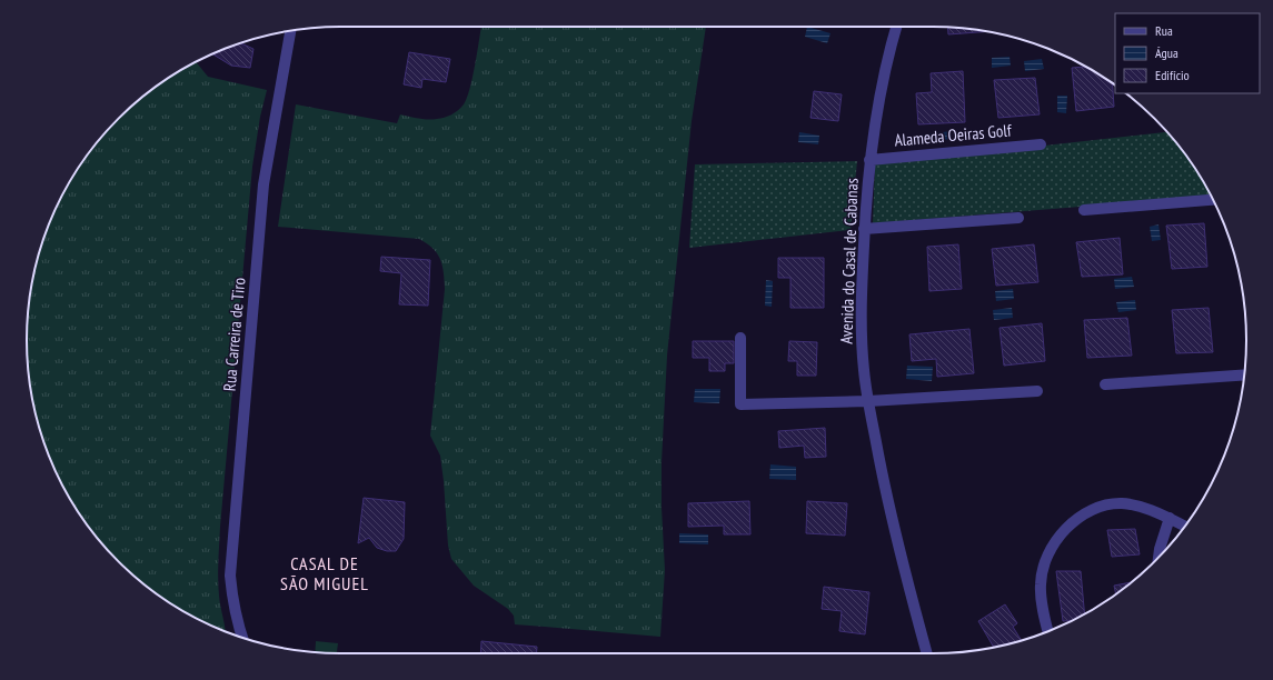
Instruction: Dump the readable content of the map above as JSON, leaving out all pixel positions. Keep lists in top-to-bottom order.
{
  "streets": {
    "street": ["Alameda Oeiras Golf", "Avenida do Casal de Cabanas", "Rua Carreira de Tiro"]
  },
  "crossings": [
    ["Alameda Oeiras Golf", "Avenida do Casal de Cabanas"]
  ],
  "districts": ["CASAL DE SÃO MIGUEL"],
  "legend": ["Rua", "Água", "Edifício"]
}
